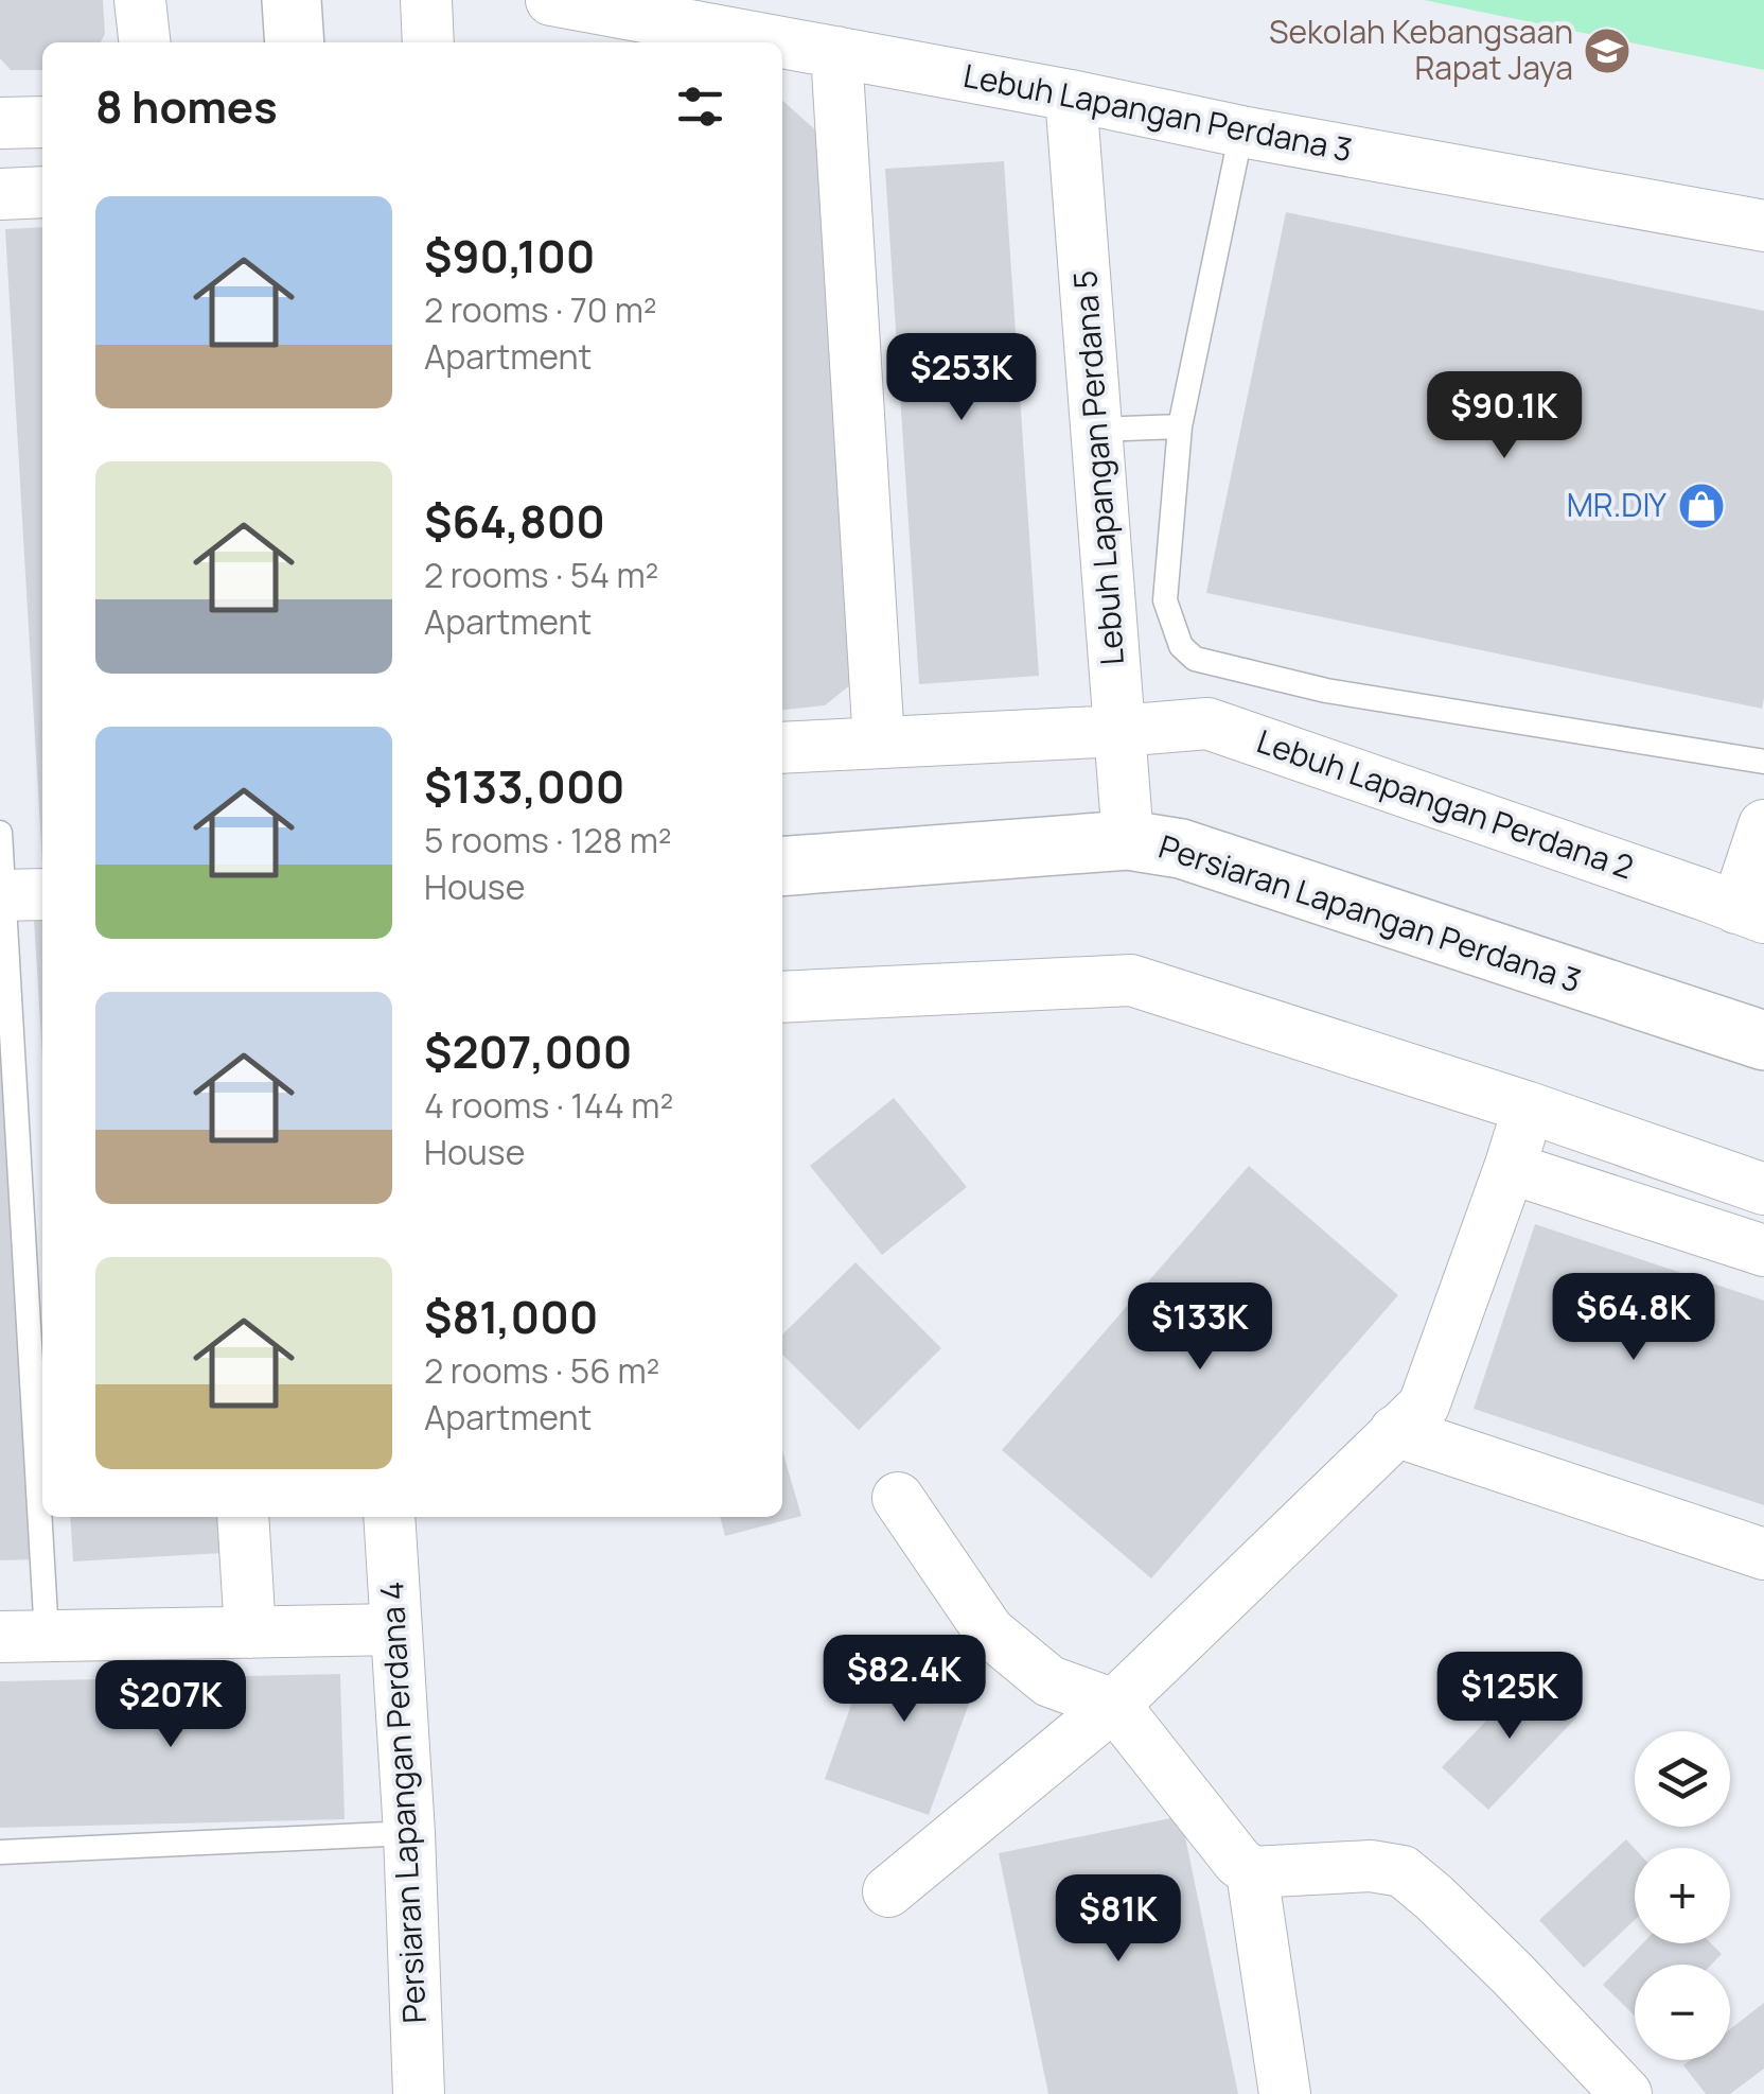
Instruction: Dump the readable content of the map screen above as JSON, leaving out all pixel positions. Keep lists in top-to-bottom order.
{
  "streets": {
    "street": [
      "Lebuh Lapangan Perdana 3",
      "Lebuh Lapangan Perdana 5",
      "Lebuh Lapangan Perdana 2",
      "Persiaran Lapangan Perdana 3",
      "Persiaran Lapangan Perdana 4"
    ]
  },
  "crossings": [
    ["Lebuh Lapangan Perdana 3", "Lebuh Lapangan Perdana 5"],
    ["Lebuh Lapangan Perdana 5", "Lebuh Lapangan Perdana 2"],
    ["Lebuh Lapangan Perdana 5", "Persiaran Lapangan Perdana 3"]
  ],
  "places": {
    "school or university": ["Sekolah Kebangsaan Rapat Jaya"],
    "shop": ["MR.DIY"]
  },
  "page": {
    "heading": "8 homes",
    "list": [
      {
        "name": "$90,100",
        "note": "2 rooms · 70 m² · Apartment"
      },
      {
        "name": "$64,800",
        "note": "2 rooms · 54 m² · Apartment"
      },
      {
        "name": "$133,000",
        "note": "5 rooms · 128 m² · House"
      },
      {
        "name": "$207,000",
        "note": "4 rooms · 144 m² · House"
      },
      {
        "name": "$81,000",
        "note": "2 rooms · 56 m² · Apartment"
      }
    ],
    "price": [
      "$253K",
      "$90.1K",
      "$64.8K",
      "$133K",
      "$82.4K",
      "$125K",
      "$207K",
      "$81K"
    ],
    "map_buttons": ["+", "−"]
  }
}
